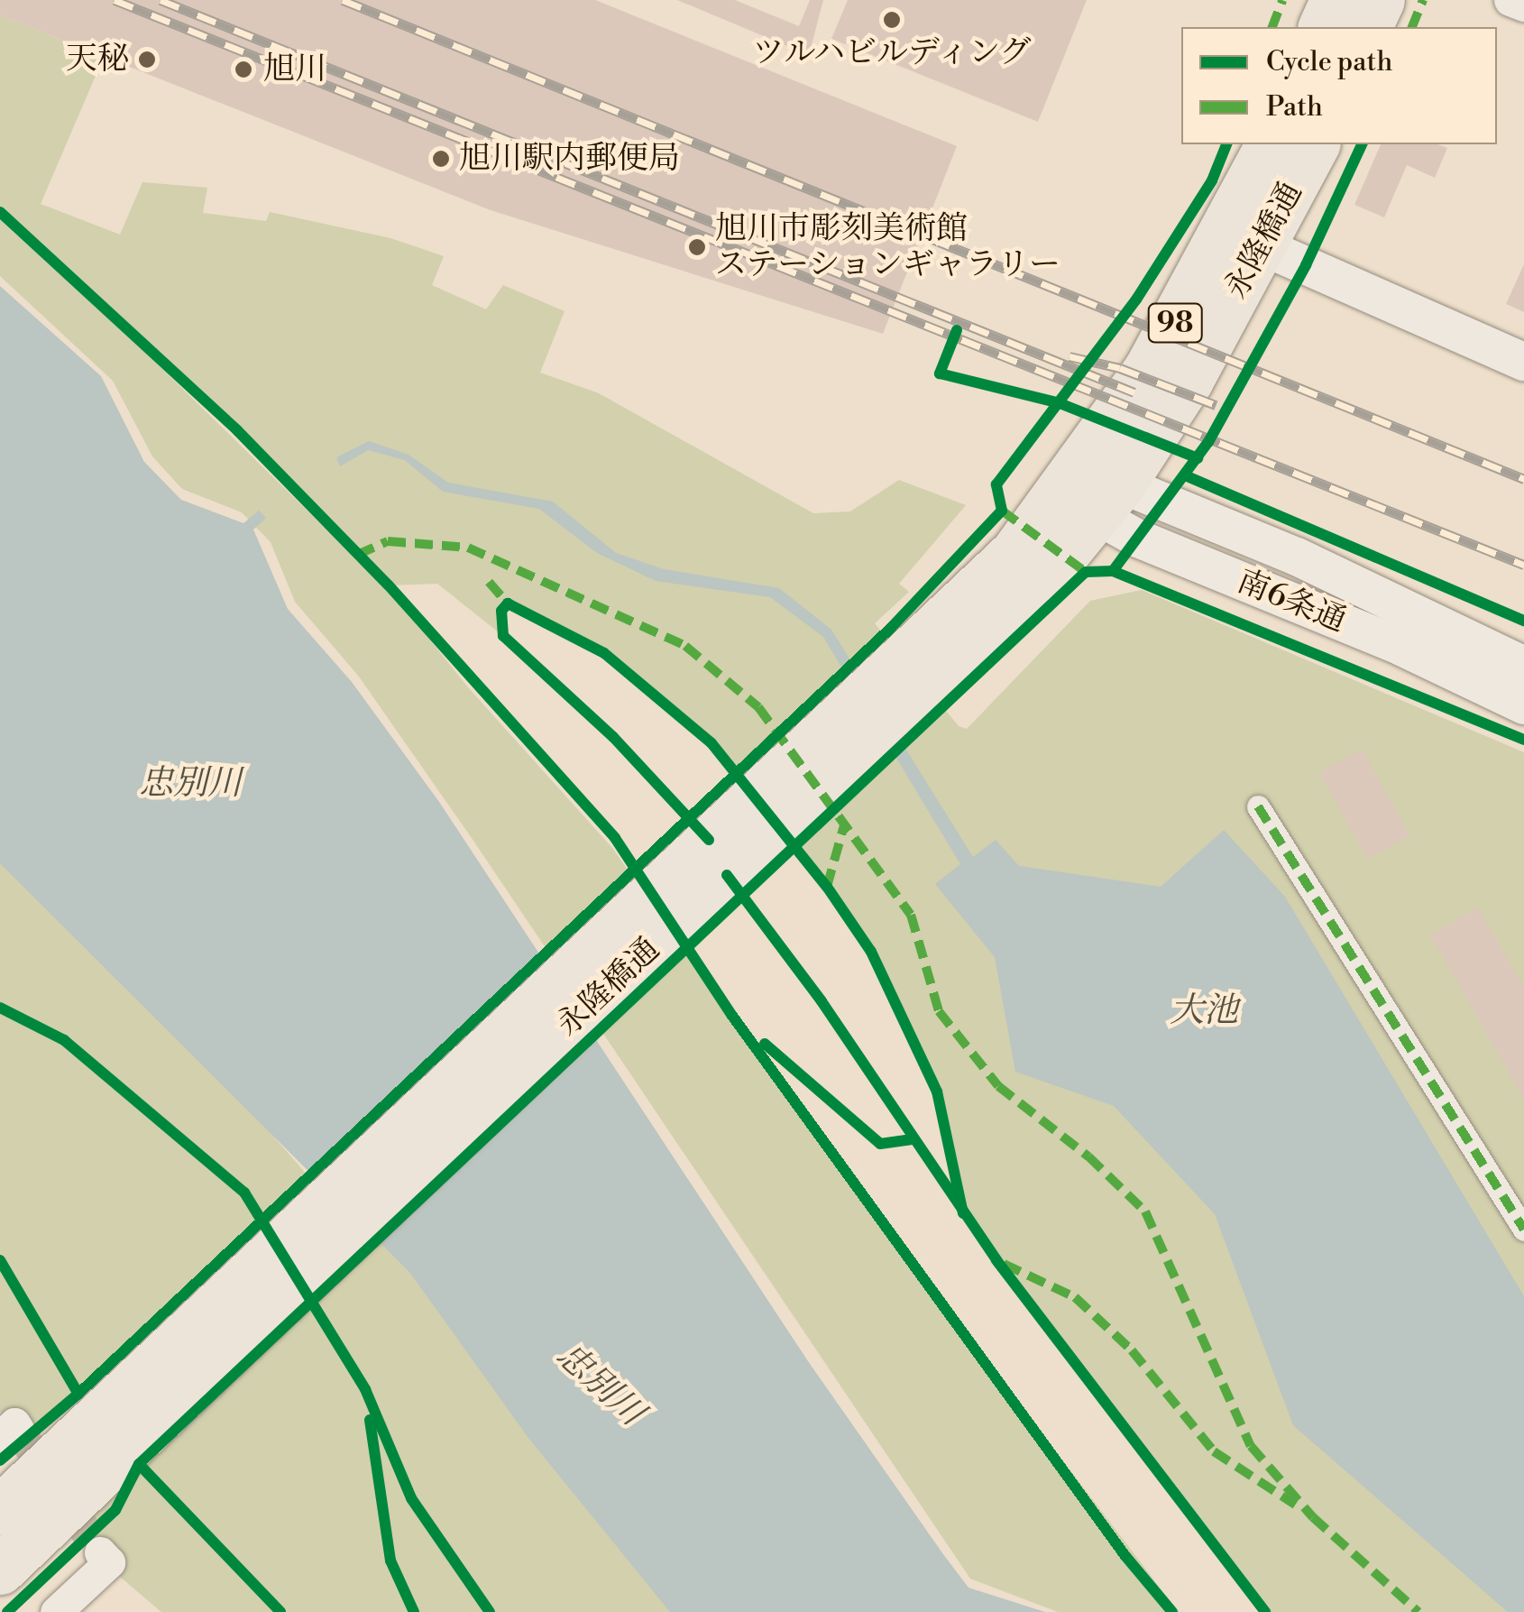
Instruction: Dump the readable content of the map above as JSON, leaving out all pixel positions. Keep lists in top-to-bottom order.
{
  "streets": {
    "main road": ["永隆橋通", "98"],
    "street": ["南6条通"]
  },
  "crossings": [
    ["永隆橋通", "南6条通"]
  ],
  "water": ["忠別川", "大池"],
  "places": [
    "ツルハビルディング",
    "天秘",
    "旭川",
    "旭川駅内郵便局",
    "旭川市彫刻美術館 ステーションギャラリー"
  ],
  "legend": ["Cycle path", "Path"]
}
